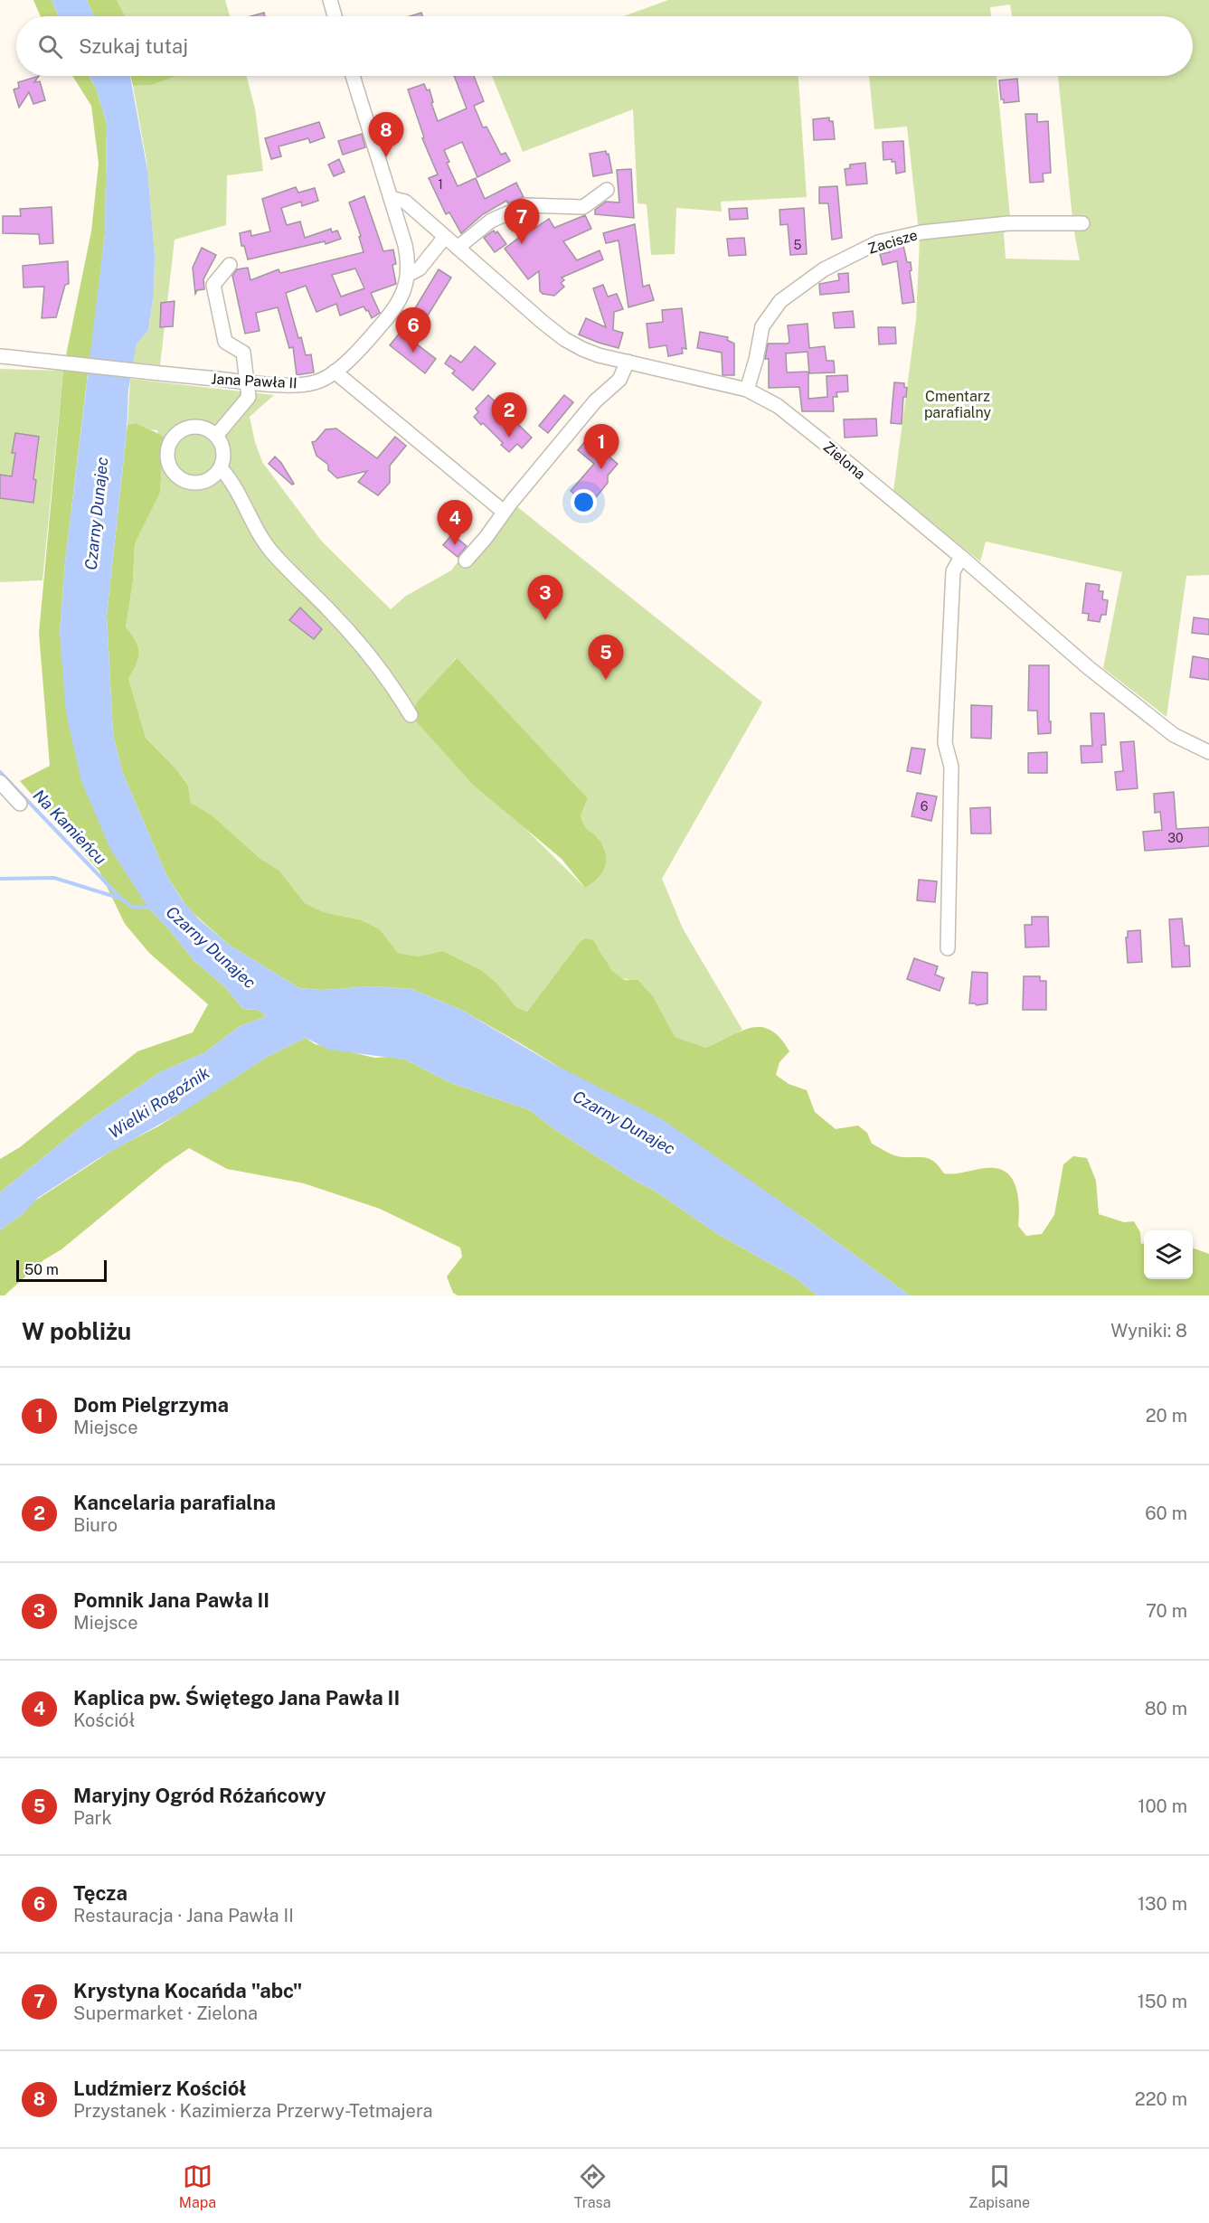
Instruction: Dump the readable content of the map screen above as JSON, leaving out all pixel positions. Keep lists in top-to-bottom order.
{
  "streets": {
    "street": ["Zacisze", "Jana Pawła II", "Zielona"]
  },
  "crossings": [
    ["Zacisze", "Zielona"],
    ["Jana Pawła II", "Zielona"]
  ],
  "water": ["Czarny Dunajec", "Na Kamieńcu", "Wielki Rogoźnik"],
  "parks": ["Cmentarz parafialny"],
  "house_numbers": [
    "1",
    "5",
    "6",
    "30"
  ],
  "scale_bar": "50 m",
  "page": {
    "search": "Szukaj tutaj",
    "pins": [
      "8",
      "7",
      "6",
      "2",
      "1",
      "4",
      "3",
      "5"
    ],
    "scale": "50 m",
    "heading": ["W pobliżu", "Wyniki: 8"],
    "list": [
      {
        "mark": "1",
        "name": "Dom Pielgrzyma",
        "note": "Miejsce",
        "value": "20 m"
      },
      {
        "mark": "2",
        "name": "Kancelaria parafialna",
        "note": "Biuro",
        "value": "60 m"
      },
      {
        "mark": "3",
        "name": "Pomnik Jana Pawła II",
        "note": "Miejsce",
        "value": "70 m"
      },
      {
        "mark": "4",
        "name": "Kaplica pw. Świętego Jana Pawła II",
        "note": "Kościół",
        "value": "80 m"
      },
      {
        "mark": "5",
        "name": "Maryjny Ogród Różańcowy",
        "note": "Park",
        "value": "100 m"
      },
      {
        "mark": "6",
        "name": "Tęcza",
        "note": "Restauracja · Jana Pawła II",
        "value": "130 m"
      },
      {
        "mark": "7",
        "name": "Krystyna Kocańda \"abc\"",
        "note": "Supermarket · Zielona",
        "value": "150 m"
      },
      {
        "mark": "8",
        "name": "Ludźmierz Kościół",
        "note": "Przystanek · Kazimierza Przerwy-Tetmajera",
        "value": "220 m"
      }
    ],
    "nav": ["Mapa", "Trasa", "Zapisane"]
  }
}
